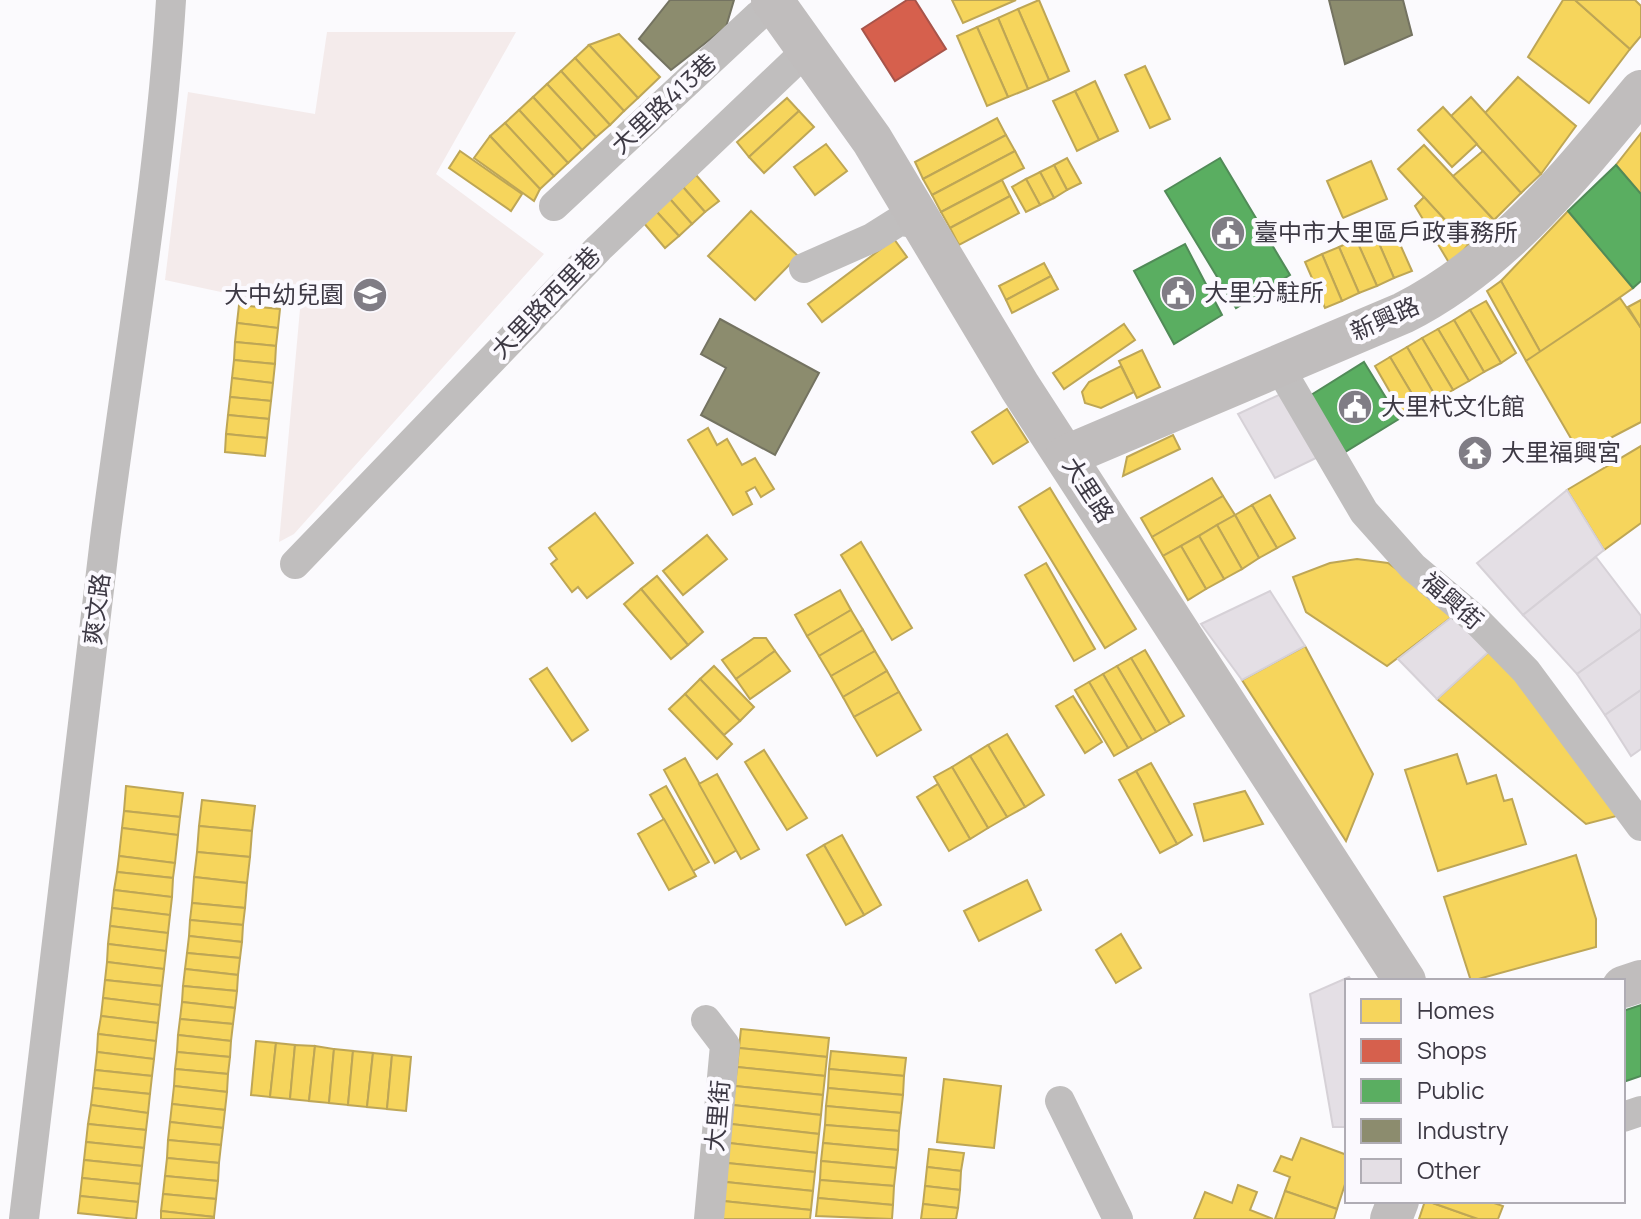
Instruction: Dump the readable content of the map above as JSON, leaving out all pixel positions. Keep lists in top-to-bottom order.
{
  "streets": {
    "street": [
      "大里路413巷",
      "大里路西里巷",
      "新興路",
      "大里路",
      "福興街",
      "爽文路",
      "大里街"
    ]
  },
  "crossings": [
    ["大里路413巷", "大里路"],
    ["大里路西里巷", "大里路"],
    ["新興路", "大里路"],
    ["新興路", "福興街"]
  ],
  "places": {
    "public building": ["臺中市大里區戶政事務所", "大里分駐所", "大里杙文化館"],
    "school or university": ["大中幼兒園"],
    "temple": ["大里福興宮"]
  },
  "legend": [
    "Homes",
    "Shops",
    "Public",
    "Industry",
    "Other"
  ]
}
